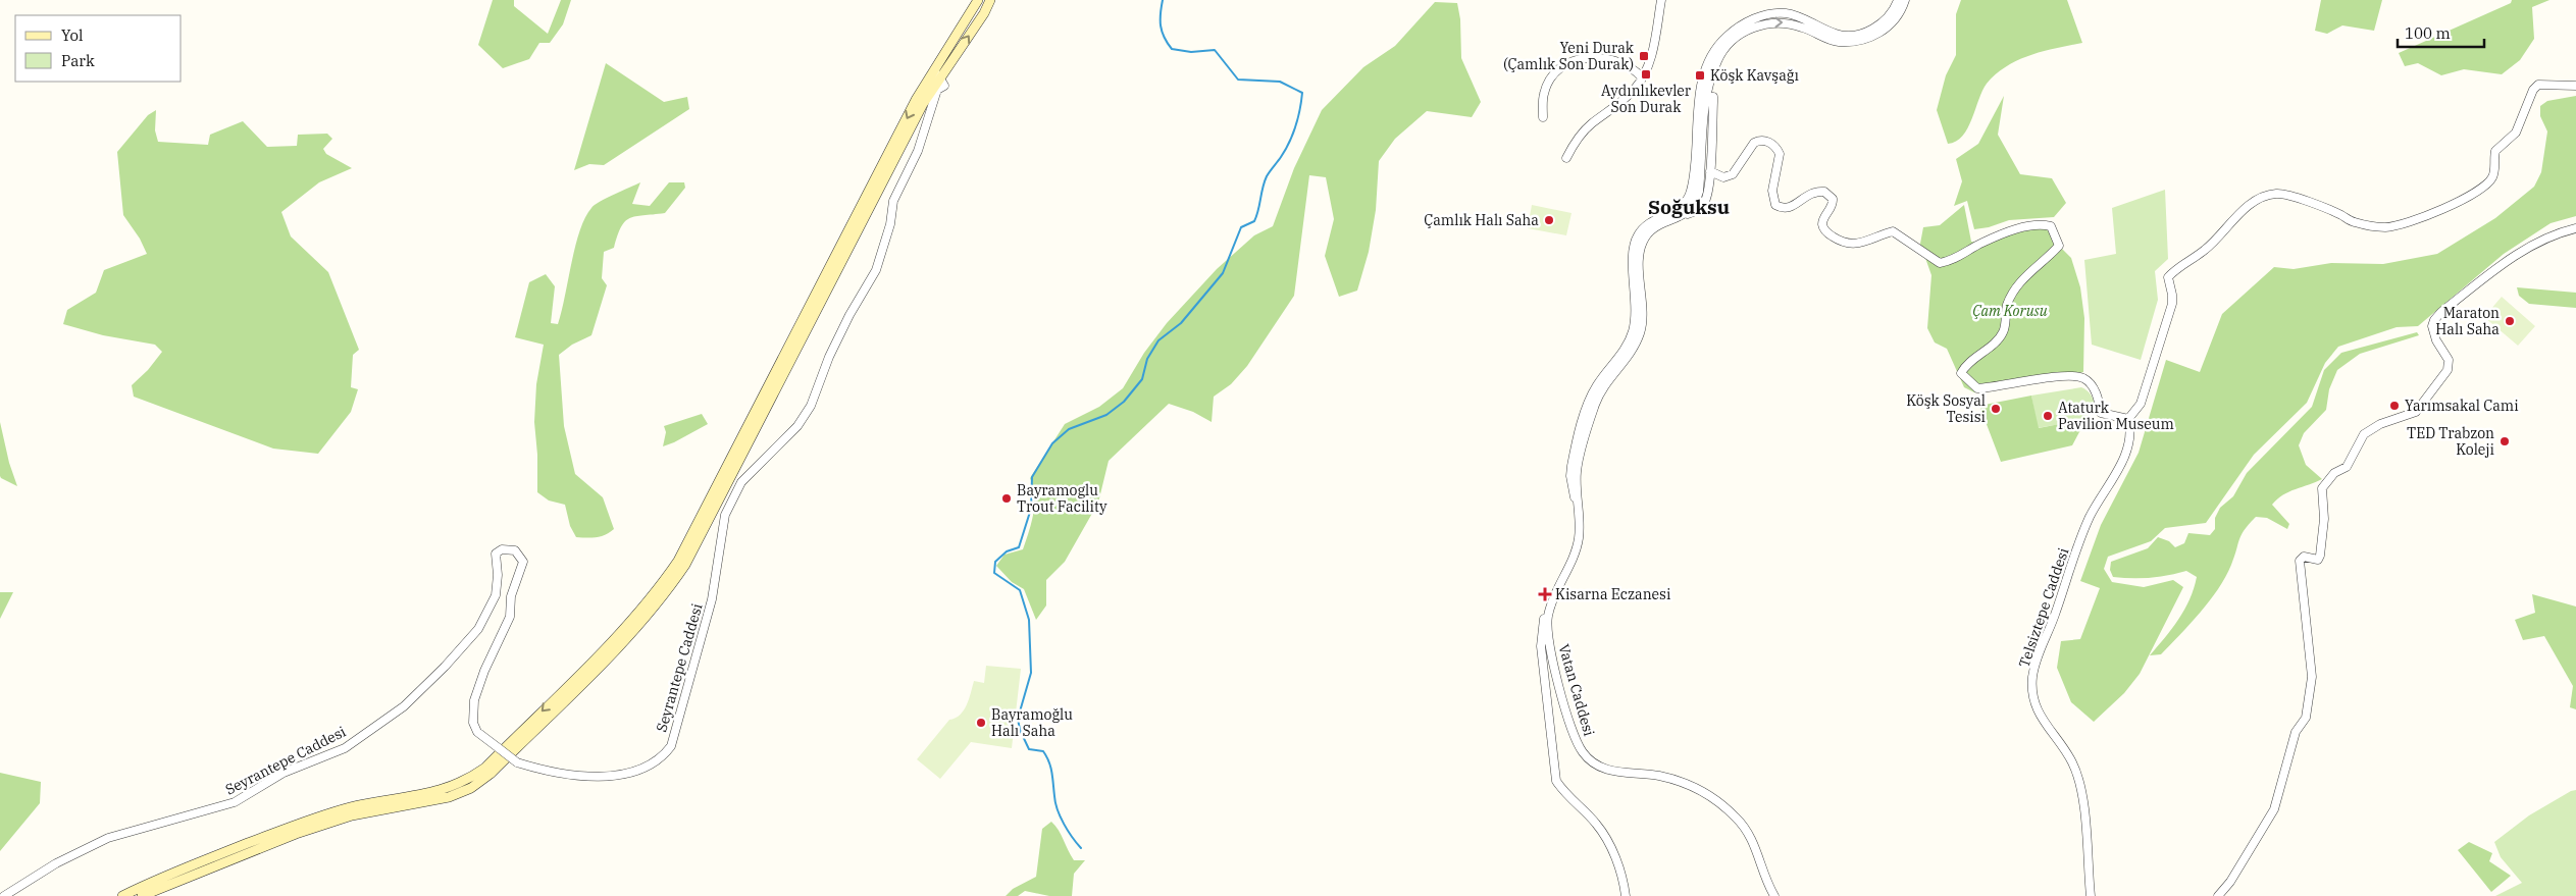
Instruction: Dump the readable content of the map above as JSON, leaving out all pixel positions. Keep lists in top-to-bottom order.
{
  "streets": {
    "street": ["Telsiztepe Caddesi", "Seyrantepe Caddesi", "Vatan Caddesi"]
  },
  "districts": ["Soğuksu"],
  "parks": ["Çam Korusu"],
  "places": {
    "transit": ["Yeni Durak (Çamlık Son Durak)", "Aydınlıkevler Son Durak", "Köşk Kavşağı"],
    "other": [
      "Çamlık Halı Saha",
      "Maraton Halı Saha",
      "Yarımsakal Cami",
      "Köşk Sosyal Tesisi",
      "Ataturk Pavilion Museum",
      "TED Trabzon Koleji",
      "Bayramoglu Trout Facility",
      "Bayramoğlu Halı Saha"
    ],
    "health": ["Kisarna Eczanesi"]
  },
  "legend": ["Yol", "Park"],
  "scale_bar": "100 m"
}
